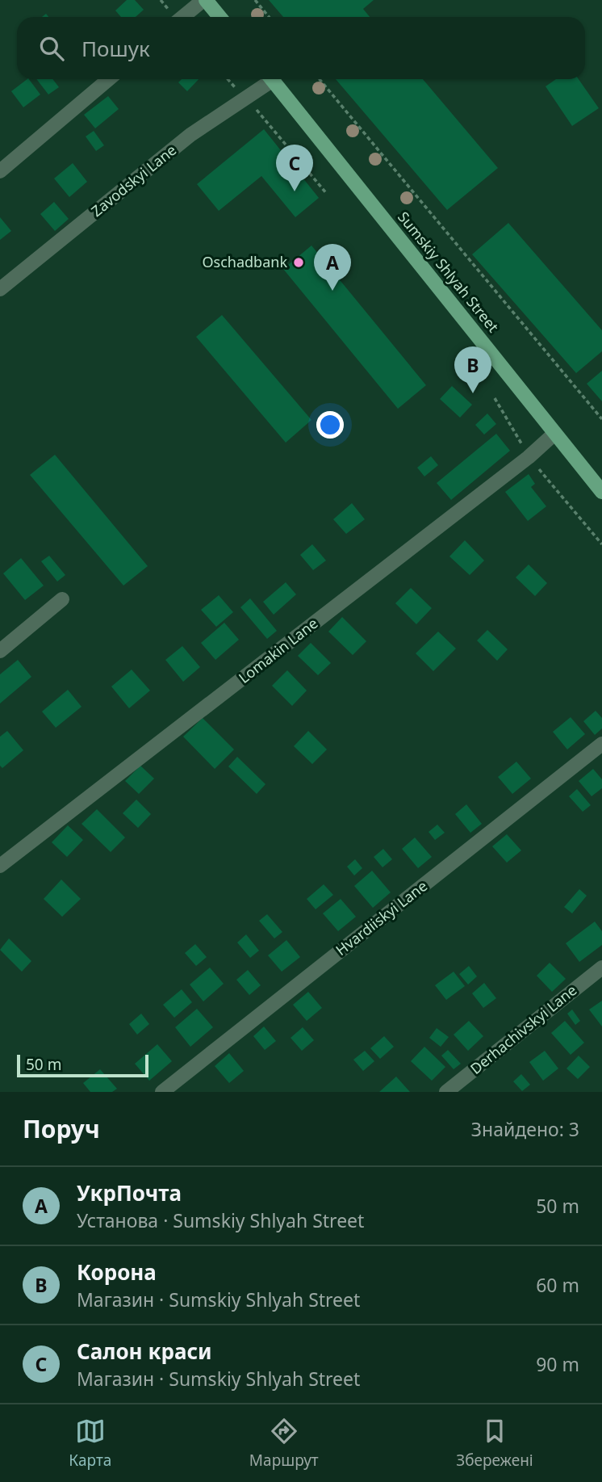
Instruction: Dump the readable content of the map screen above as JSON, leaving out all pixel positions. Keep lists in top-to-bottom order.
{
  "streets": {
    "main road": ["Sumskiy Shlyah Street"],
    "street": [
      "Zavodskyi Lane",
      "Lomakin Lane",
      "Hvardiiskyi Lane",
      "Derhachivskyi Lane"
    ]
  },
  "crossings": [
    ["Sumskiy Shlyah Street", "Lomakin Lane"]
  ],
  "places": ["Oschadbank"],
  "scale_bar": "50 m",
  "page": {
    "search": "Пошук",
    "pins": ["C", "A", "B"],
    "scale": "50 m",
    "heading": ["Поруч", "Знайдено: 3"],
    "list": [
      {
        "mark": "A",
        "name": "УкрПочта",
        "note": "Установа · Sumskiy Shlyah Street",
        "value": "50 m"
      },
      {
        "mark": "B",
        "name": "Корона",
        "note": "Магазин · Sumskiy Shlyah Street",
        "value": "60 m"
      },
      {
        "mark": "C",
        "name": "Салон краси",
        "note": "Магазин · Sumskiy Shlyah Street",
        "value": "90 m"
      }
    ],
    "nav": ["Карта", "Маршрут", "Збережені"]
  }
}
